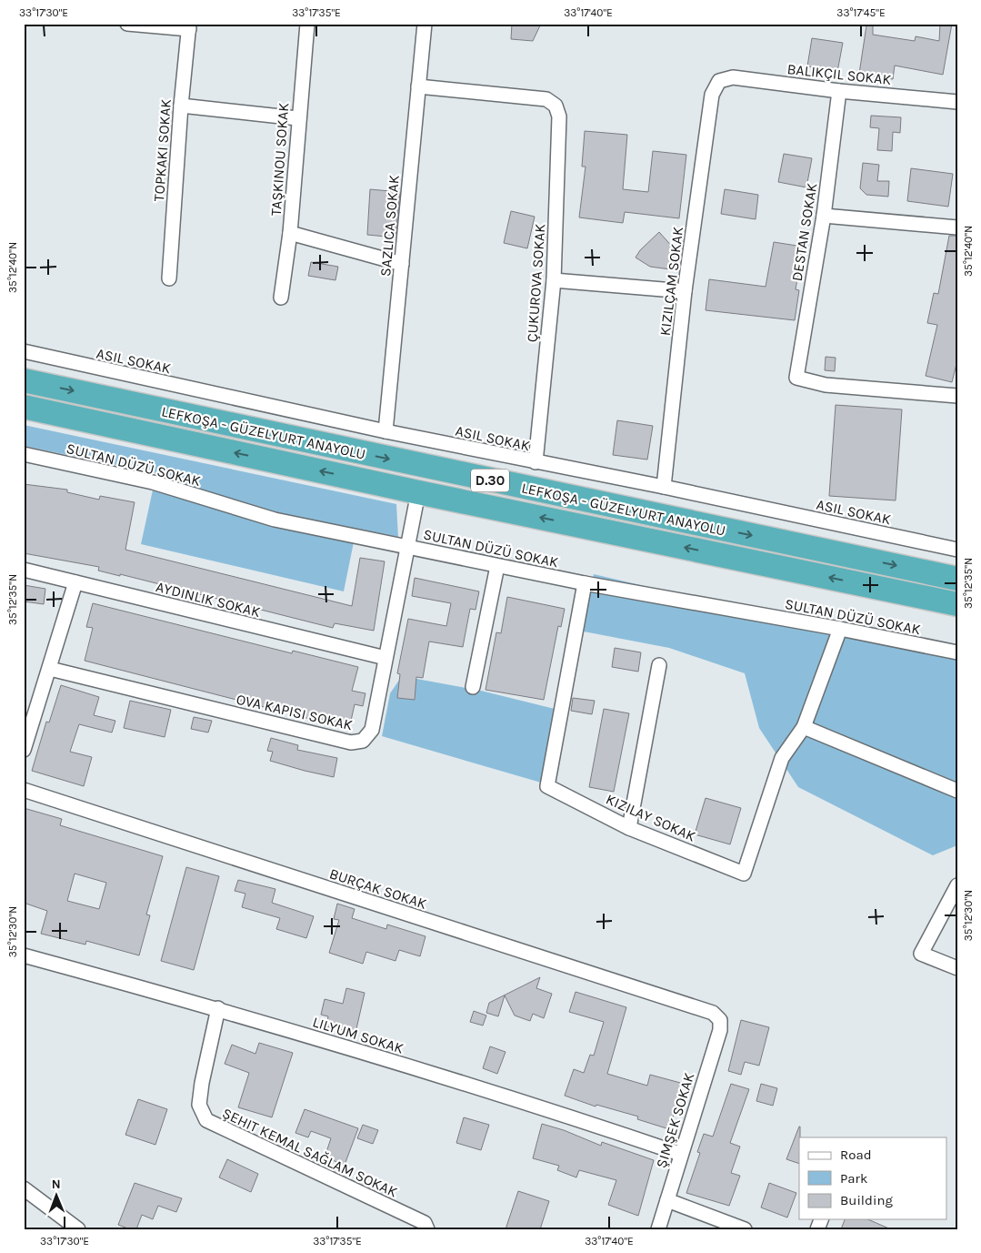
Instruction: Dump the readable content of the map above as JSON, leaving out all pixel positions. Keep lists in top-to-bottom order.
{
  "streets": {
    "highway": ["LEFKOŞA - GÜZELYURT ANAYOLU", "D.30"],
    "street": [
      "DESTAN SOKAK",
      "ÇUKUROVA SOKAK",
      "ASIL SOKAK",
      "SULTAN DÜZÜ SOKAK",
      "BURÇAK SOKAK",
      "LILYUM SOKAK",
      "ŞIMŞEK SOKAK",
      "ŞEHIT KEMAL SAĞLAM SOKAK"
    ]
  },
  "crossings": [
    ["ÇUKUROVA SOKAK", "ASIL SOKAK"],
    ["BURÇAK SOKAK", "ŞIMŞEK SOKAK"],
    ["LILYUM SOKAK", "ŞIMŞEK SOKAK"],
    ["LILYUM SOKAK", "ŞEHIT KEMAL SAĞLAM SOKAK"]
  ],
  "legend": ["Road", "Park", "Building"],
  "north": "top",
  "coordinates": [
    "33°17'30\"E",
    "33°17'35\"E",
    "33°17'40\"E",
    "33°17'45\"E",
    "35°12'40\"N",
    "35°12'35\"N",
    "35°12'30\"N"
  ]
}
